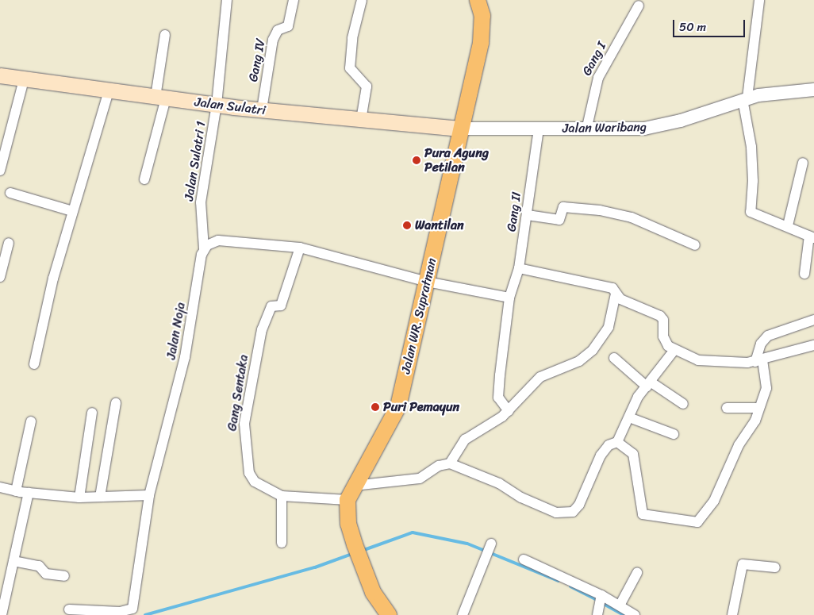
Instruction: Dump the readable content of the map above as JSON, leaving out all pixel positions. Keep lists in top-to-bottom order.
{
  "streets": {
    "main road": ["Jalan Sulatri", "Jalan WR. Supratman"],
    "street": [
      "Gang I",
      "Gang IV",
      "Jalan Waribang",
      "Jalan Sulatri 1",
      "Gang II",
      "Jalan Noja",
      "Gang Sentaka"
    ]
  },
  "crossings": [
    ["Gang I", "Jalan Waribang"],
    ["Gang IV", "Jalan Sulatri"],
    ["Jalan Sulatri", "Jalan Waribang"],
    ["Jalan Sulatri", "Jalan Sulatri 1"],
    ["Jalan Sulatri", "Jalan WR. Supratman"],
    ["Jalan Waribang", "Gang II"],
    ["Jalan Waribang", "Jalan WR. Supratman"],
    ["Jalan Sulatri 1", "Jalan Noja"],
    ["Jalan WR. Supratman", "Gang Sentaka"]
  ],
  "places": ["Pura Agung Petilan", "Wantilan", "Puri Pemayun"],
  "scale_bar": "50 m"
}
